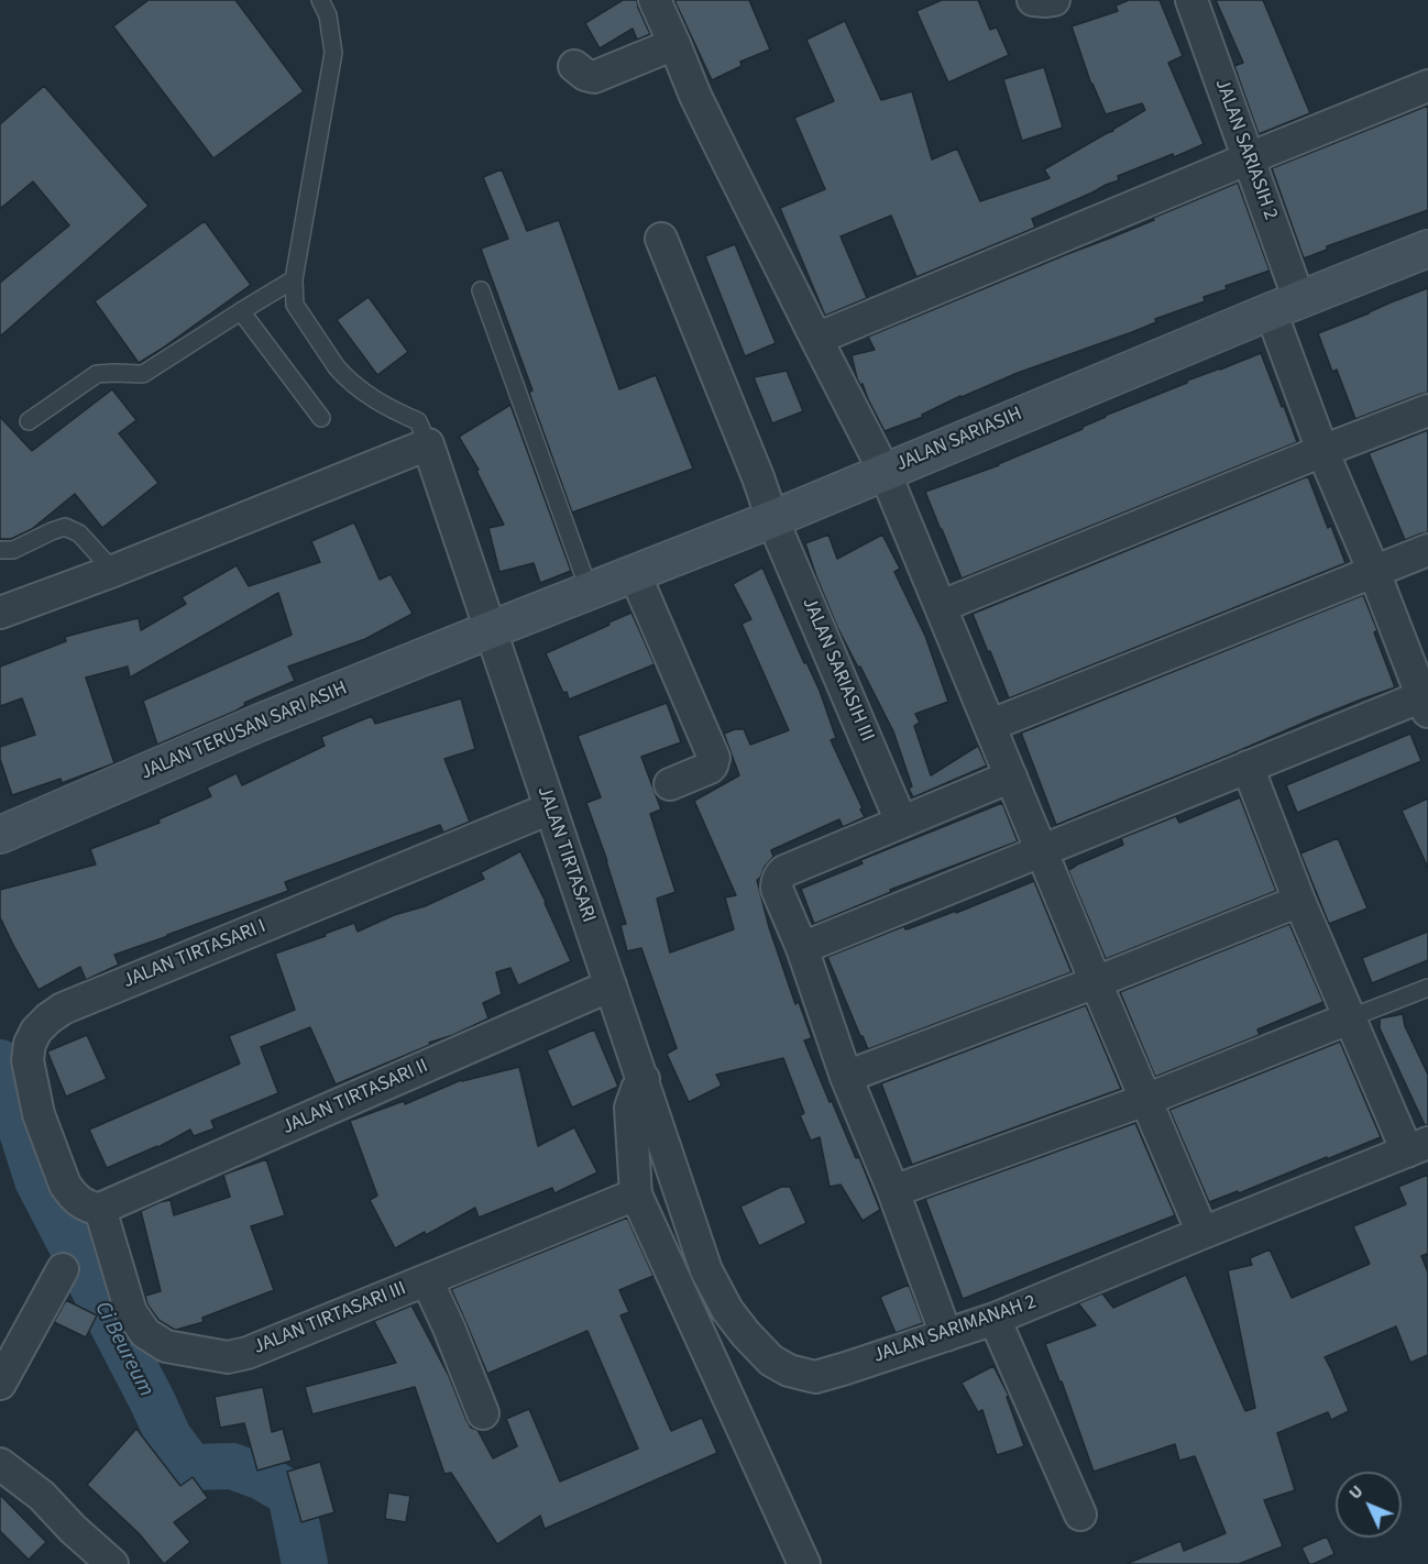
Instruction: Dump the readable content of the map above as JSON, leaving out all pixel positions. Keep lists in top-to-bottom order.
{
  "streets": {
    "street": [
      "JALAN SARIASIH 2",
      "JALAN SARIASIH",
      "JALAN SARIASIH III",
      "JALAN TERUSAN SARI ASIH",
      "JALAN TIRTASARI",
      "JALAN TIRTASARI I",
      "JALAN TIRTASARI II",
      "JALAN TIRTASARI III",
      "JALAN SARIMANAH 2"
    ]
  },
  "crossings": [
    ["JALAN SARIASIH 2", "JALAN SARIASIH"],
    ["JALAN SARIASIH", "JALAN SARIASIH III"],
    ["JALAN SARIASIH", "JALAN TERUSAN SARI ASIH"],
    ["JALAN SARIASIH", "JALAN TIRTASARI"],
    ["JALAN TERUSAN SARI ASIH", "JALAN TIRTASARI"],
    ["JALAN TIRTASARI", "JALAN TIRTASARI I"],
    ["JALAN TIRTASARI", "JALAN TIRTASARI II"],
    ["JALAN TIRTASARI", "JALAN SARIMANAH 2"],
    ["JALAN TIRTASARI I", "JALAN TIRTASARI II"],
    ["JALAN TIRTASARI I", "JALAN TIRTASARI III"],
    ["JALAN TIRTASARI II", "JALAN TIRTASARI III"]
  ],
  "water": ["Ci Beureum"],
  "north": "top left"
}
